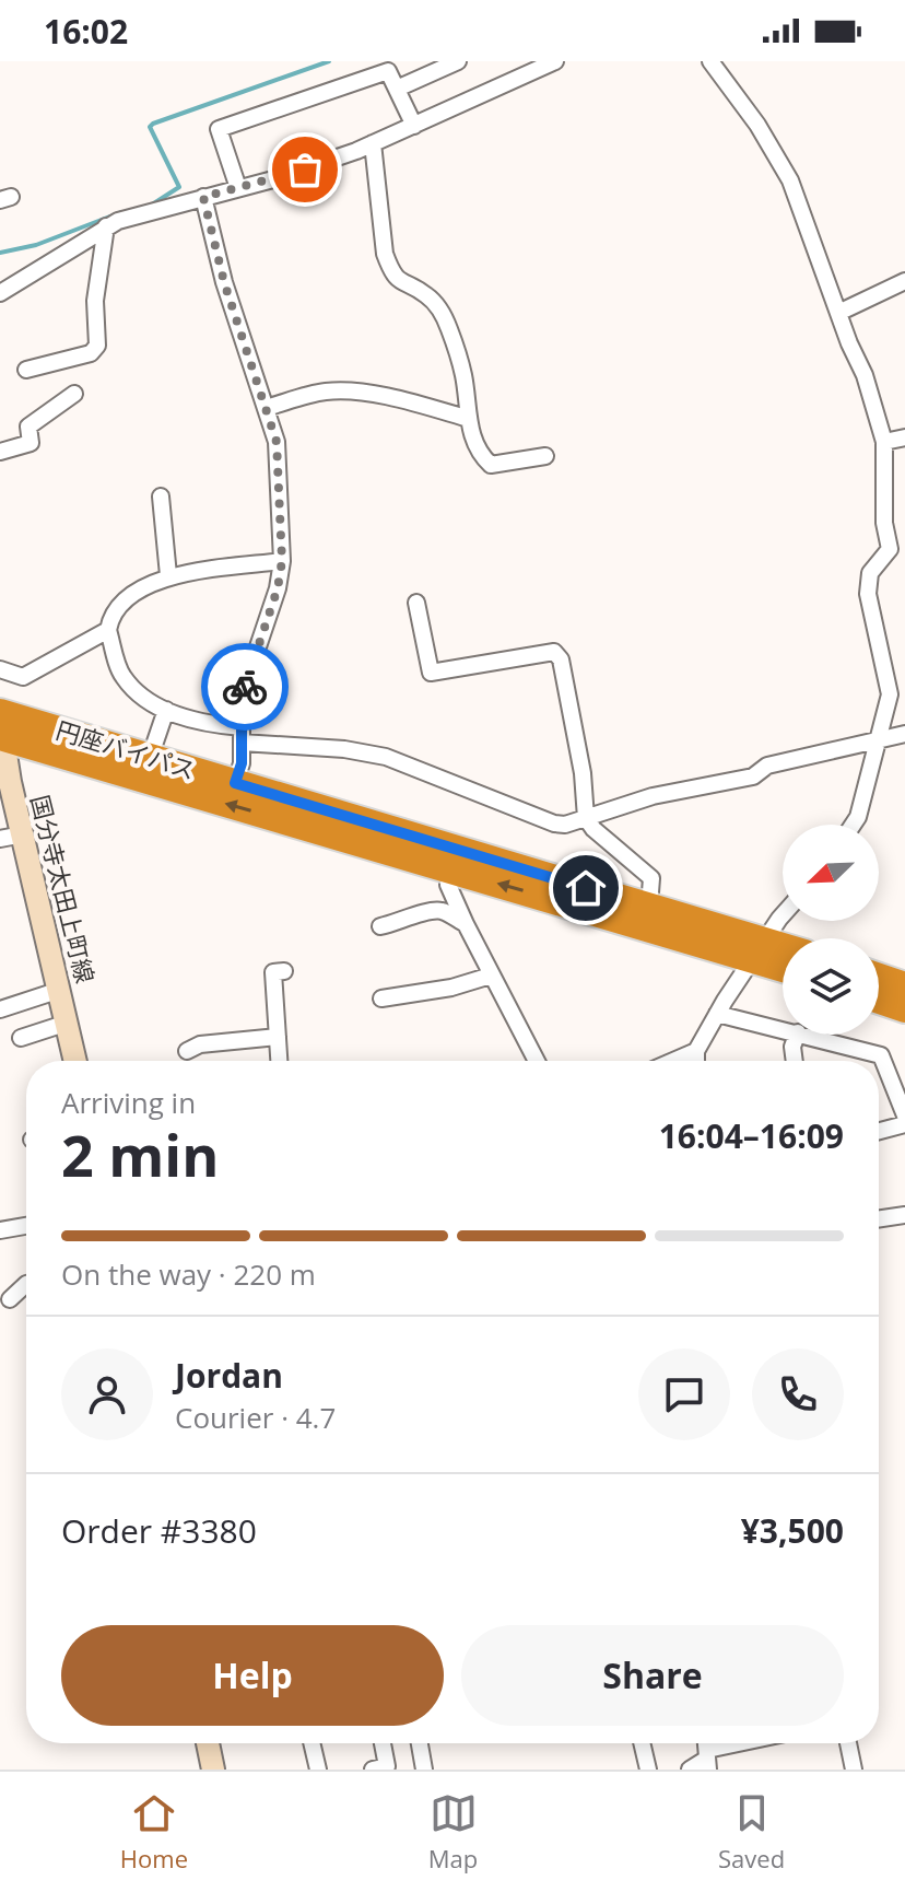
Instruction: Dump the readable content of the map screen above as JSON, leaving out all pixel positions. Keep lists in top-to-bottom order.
{
  "streets": {
    "highway": ["円座バイパス"],
    "main road": ["国分寺太田上町線"]
  },
  "crossings": [
    ["円座バイパス", "国分寺太田上町線"]
  ],
  "north": "bottom left",
  "page": {
    "status": "16:02",
    "heading": ["2 min", "Arriving in", "16:04–16:09"],
    "panel": [
      "Jordan",
      "Courier · 4.7",
      "Order #3380",
      "¥3,500"
    ],
    "bar": "On the way · 220 m",
    "buttons": ["Help", "Share"],
    "tabs": ["Home", "Map", "Saved"]
  }
}
